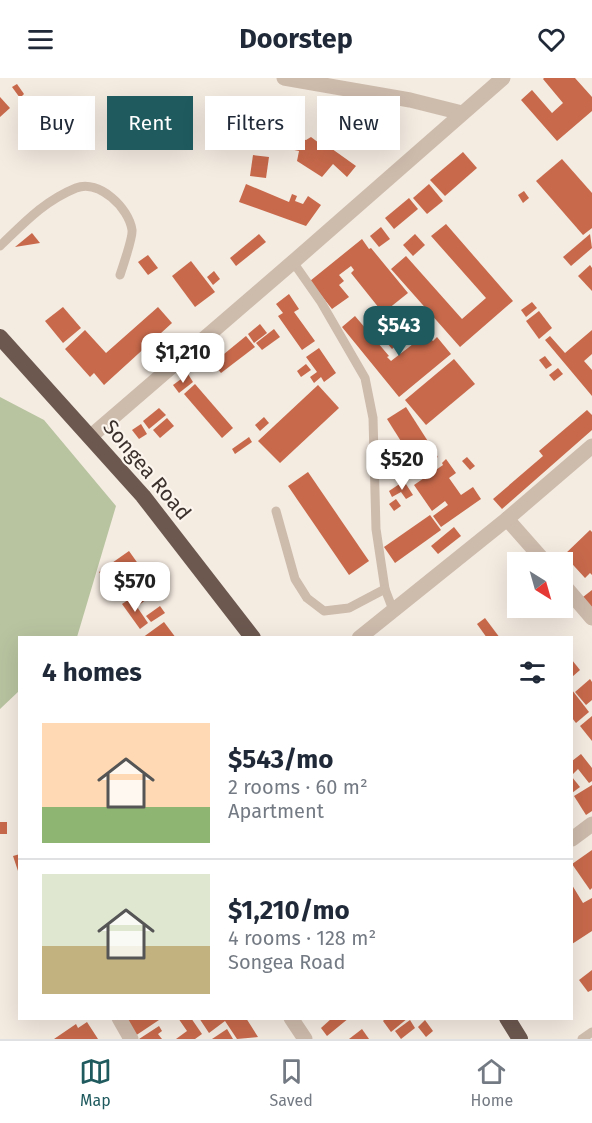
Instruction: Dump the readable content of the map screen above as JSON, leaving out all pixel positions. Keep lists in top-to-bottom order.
{
  "streets": {
    "highway": ["Songea Road"]
  },
  "north": "bottom right",
  "page": {
    "header": "Doorstep",
    "chip": [
      "Buy",
      "Rent",
      "Filters",
      "New"
    ],
    "price": [
      "$543",
      "$1,210",
      "$520",
      "$570"
    ],
    "heading": "4 homes",
    "list": [
      {
        "name": "$543/mo",
        "note": "2 rooms · 60 m² · Apartment"
      },
      {
        "name": "$1,210/mo",
        "note": "4 rooms · 128 m² · Songea Road"
      }
    ],
    "tabs": ["Map", "Saved", "Home"]
  }
}
